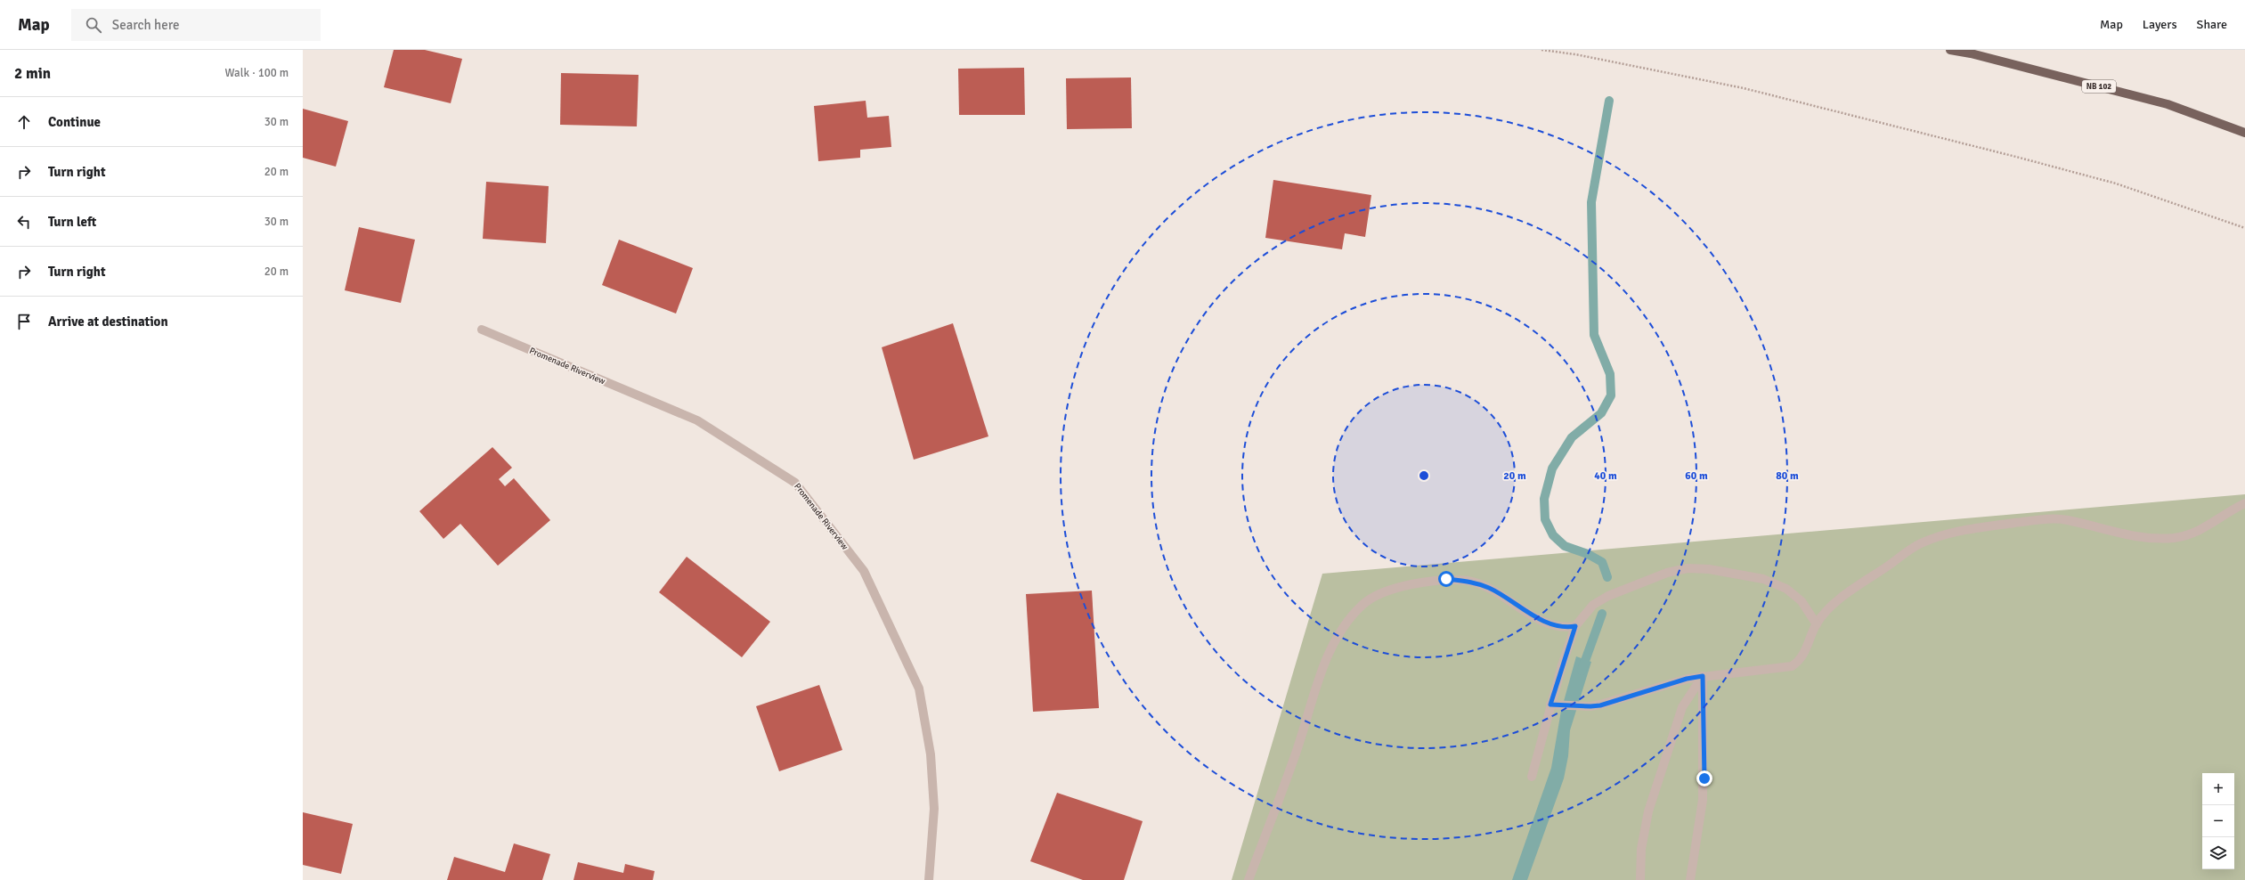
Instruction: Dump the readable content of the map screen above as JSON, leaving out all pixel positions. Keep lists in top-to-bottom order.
{
  "streets": {
    "main road": ["NB 102"],
    "street": ["Promenade Riverview"]
  },
  "page": {
    "header": "Map",
    "search": "Search here",
    "nav": ["Map", "Layers", "Share"],
    "heading": ["2 min", "Walk · 100 m"],
    "list": [
      ["Continue", "30 m"],
      ["Turn right", "20 m"],
      ["Turn left", "30 m"],
      ["Turn right", "20 m"],
      "Arrive at destination"
    ],
    "map_buttons": ["+", "−"]
  },
  "rings": [
    "20 m",
    "40 m",
    "60 m",
    "80 m"
  ]
}
